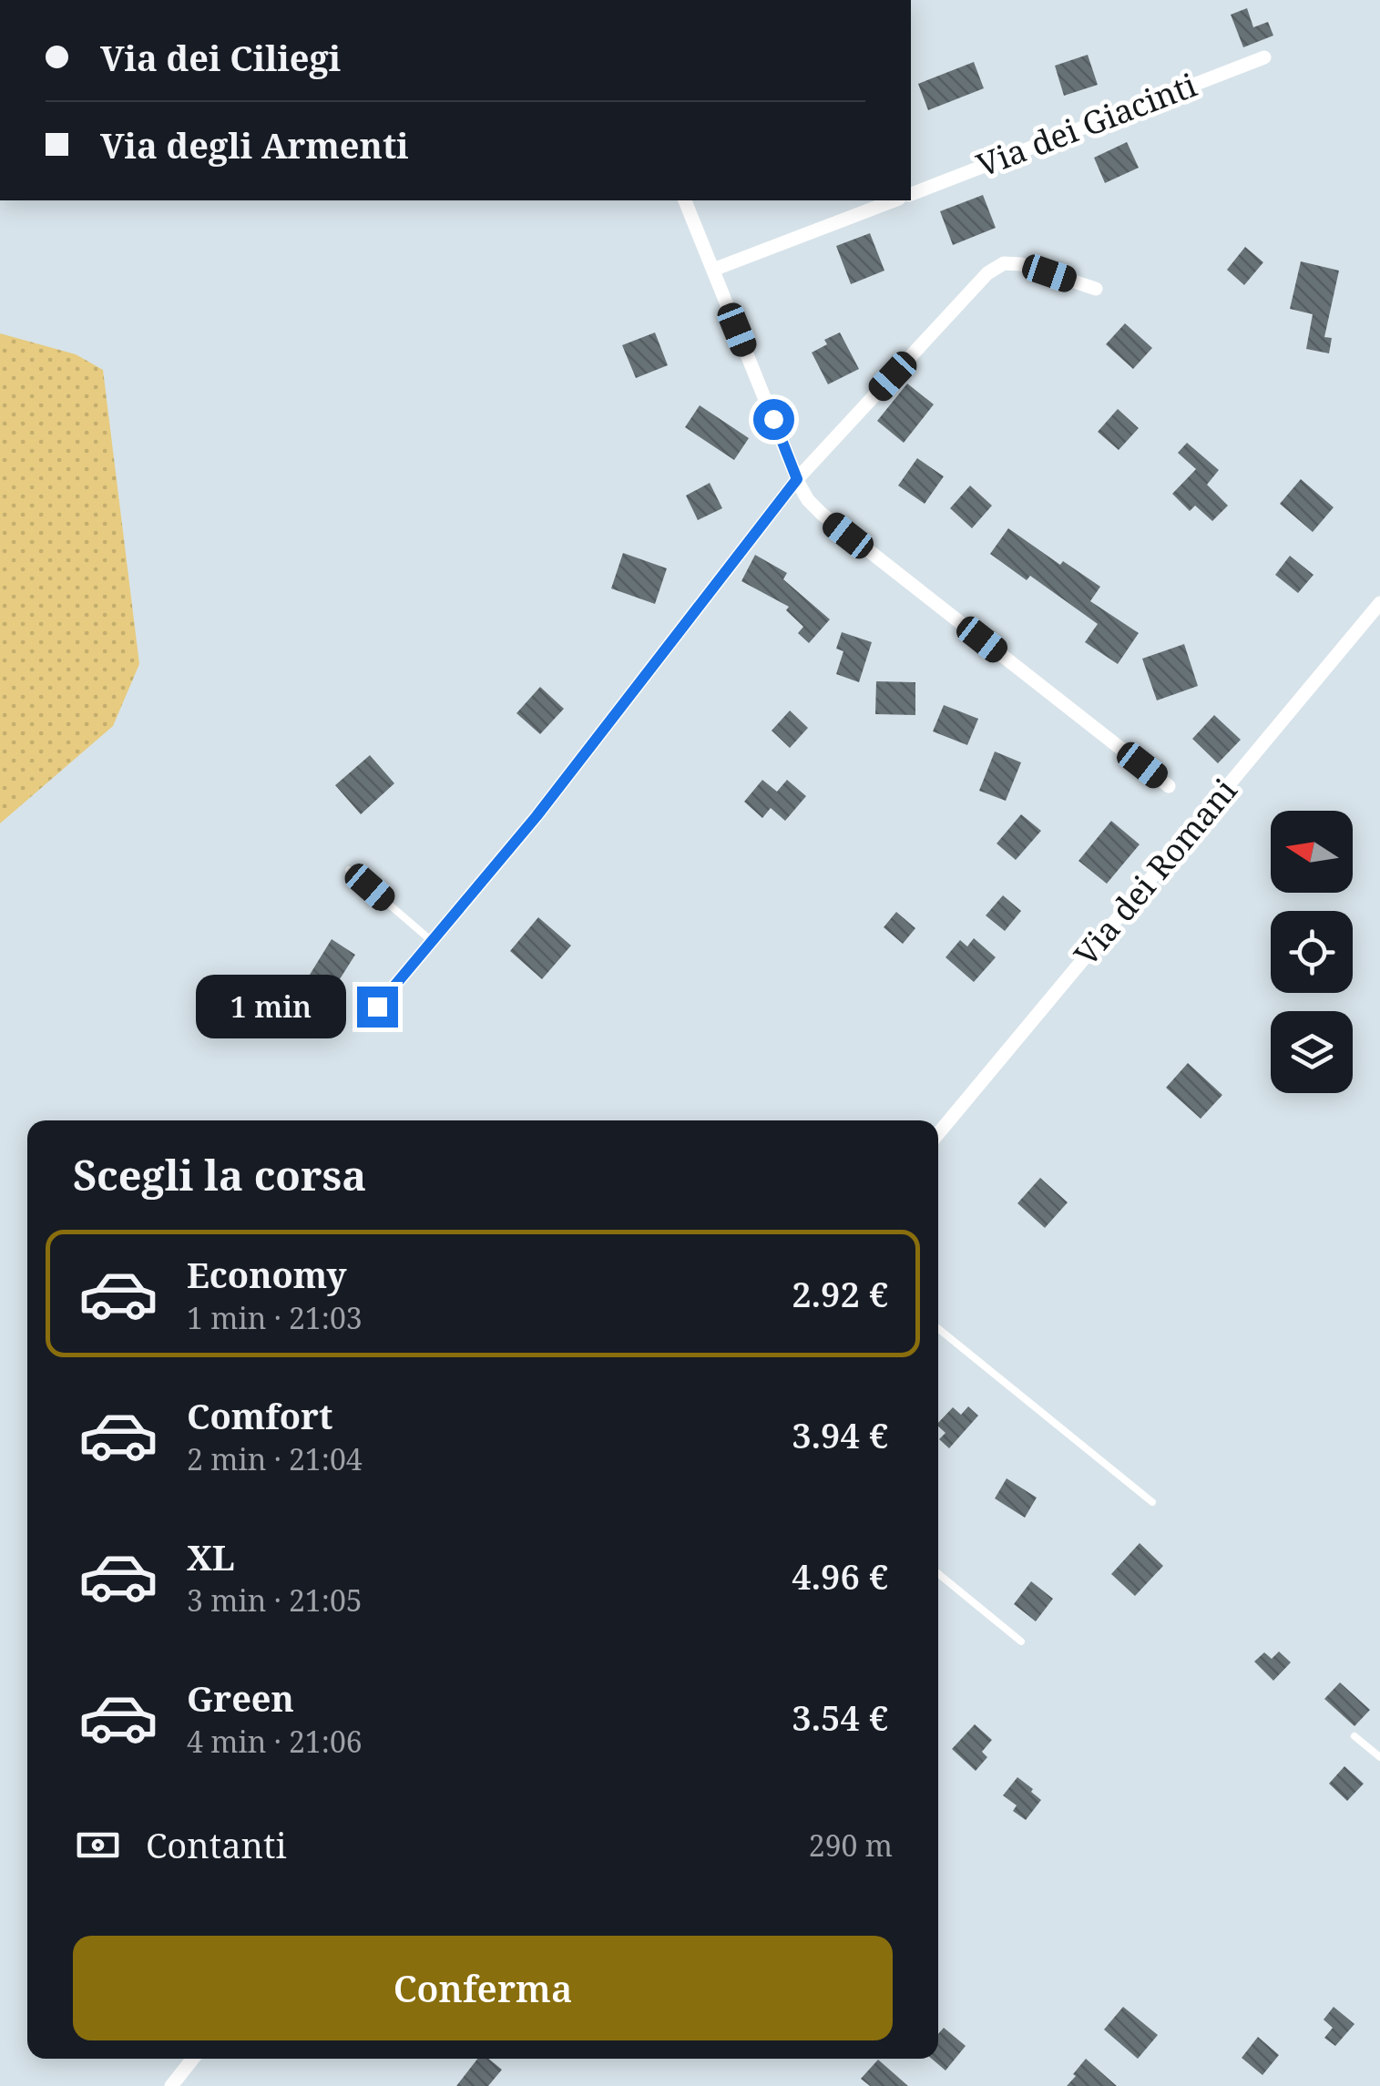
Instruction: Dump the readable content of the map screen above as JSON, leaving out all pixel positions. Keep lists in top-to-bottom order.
{
  "streets": {
    "street": ["Via dei Giacinti", "Via dei Romani"]
  },
  "north": "left",
  "page": {
    "banner": ["Via dei Ciliegi", "Via degli Armenti"],
    "bubble": "1 min",
    "heading": "Scegli la corsa",
    "list": [
      {
        "name": "Economy",
        "note": "1 min · 21:03",
        "value": "2.92 €"
      },
      {
        "name": "Comfort",
        "note": "2 min · 21:04",
        "value": "3.94 €"
      },
      {
        "name": "XL",
        "note": "3 min · 21:05",
        "value": "4.96 €"
      },
      {
        "name": "Green",
        "note": "4 min · 21:06",
        "value": "3.54 €"
      }
    ],
    "pay": ["Contanti", "290 m"],
    "buttons": "Conferma"
  }
}
